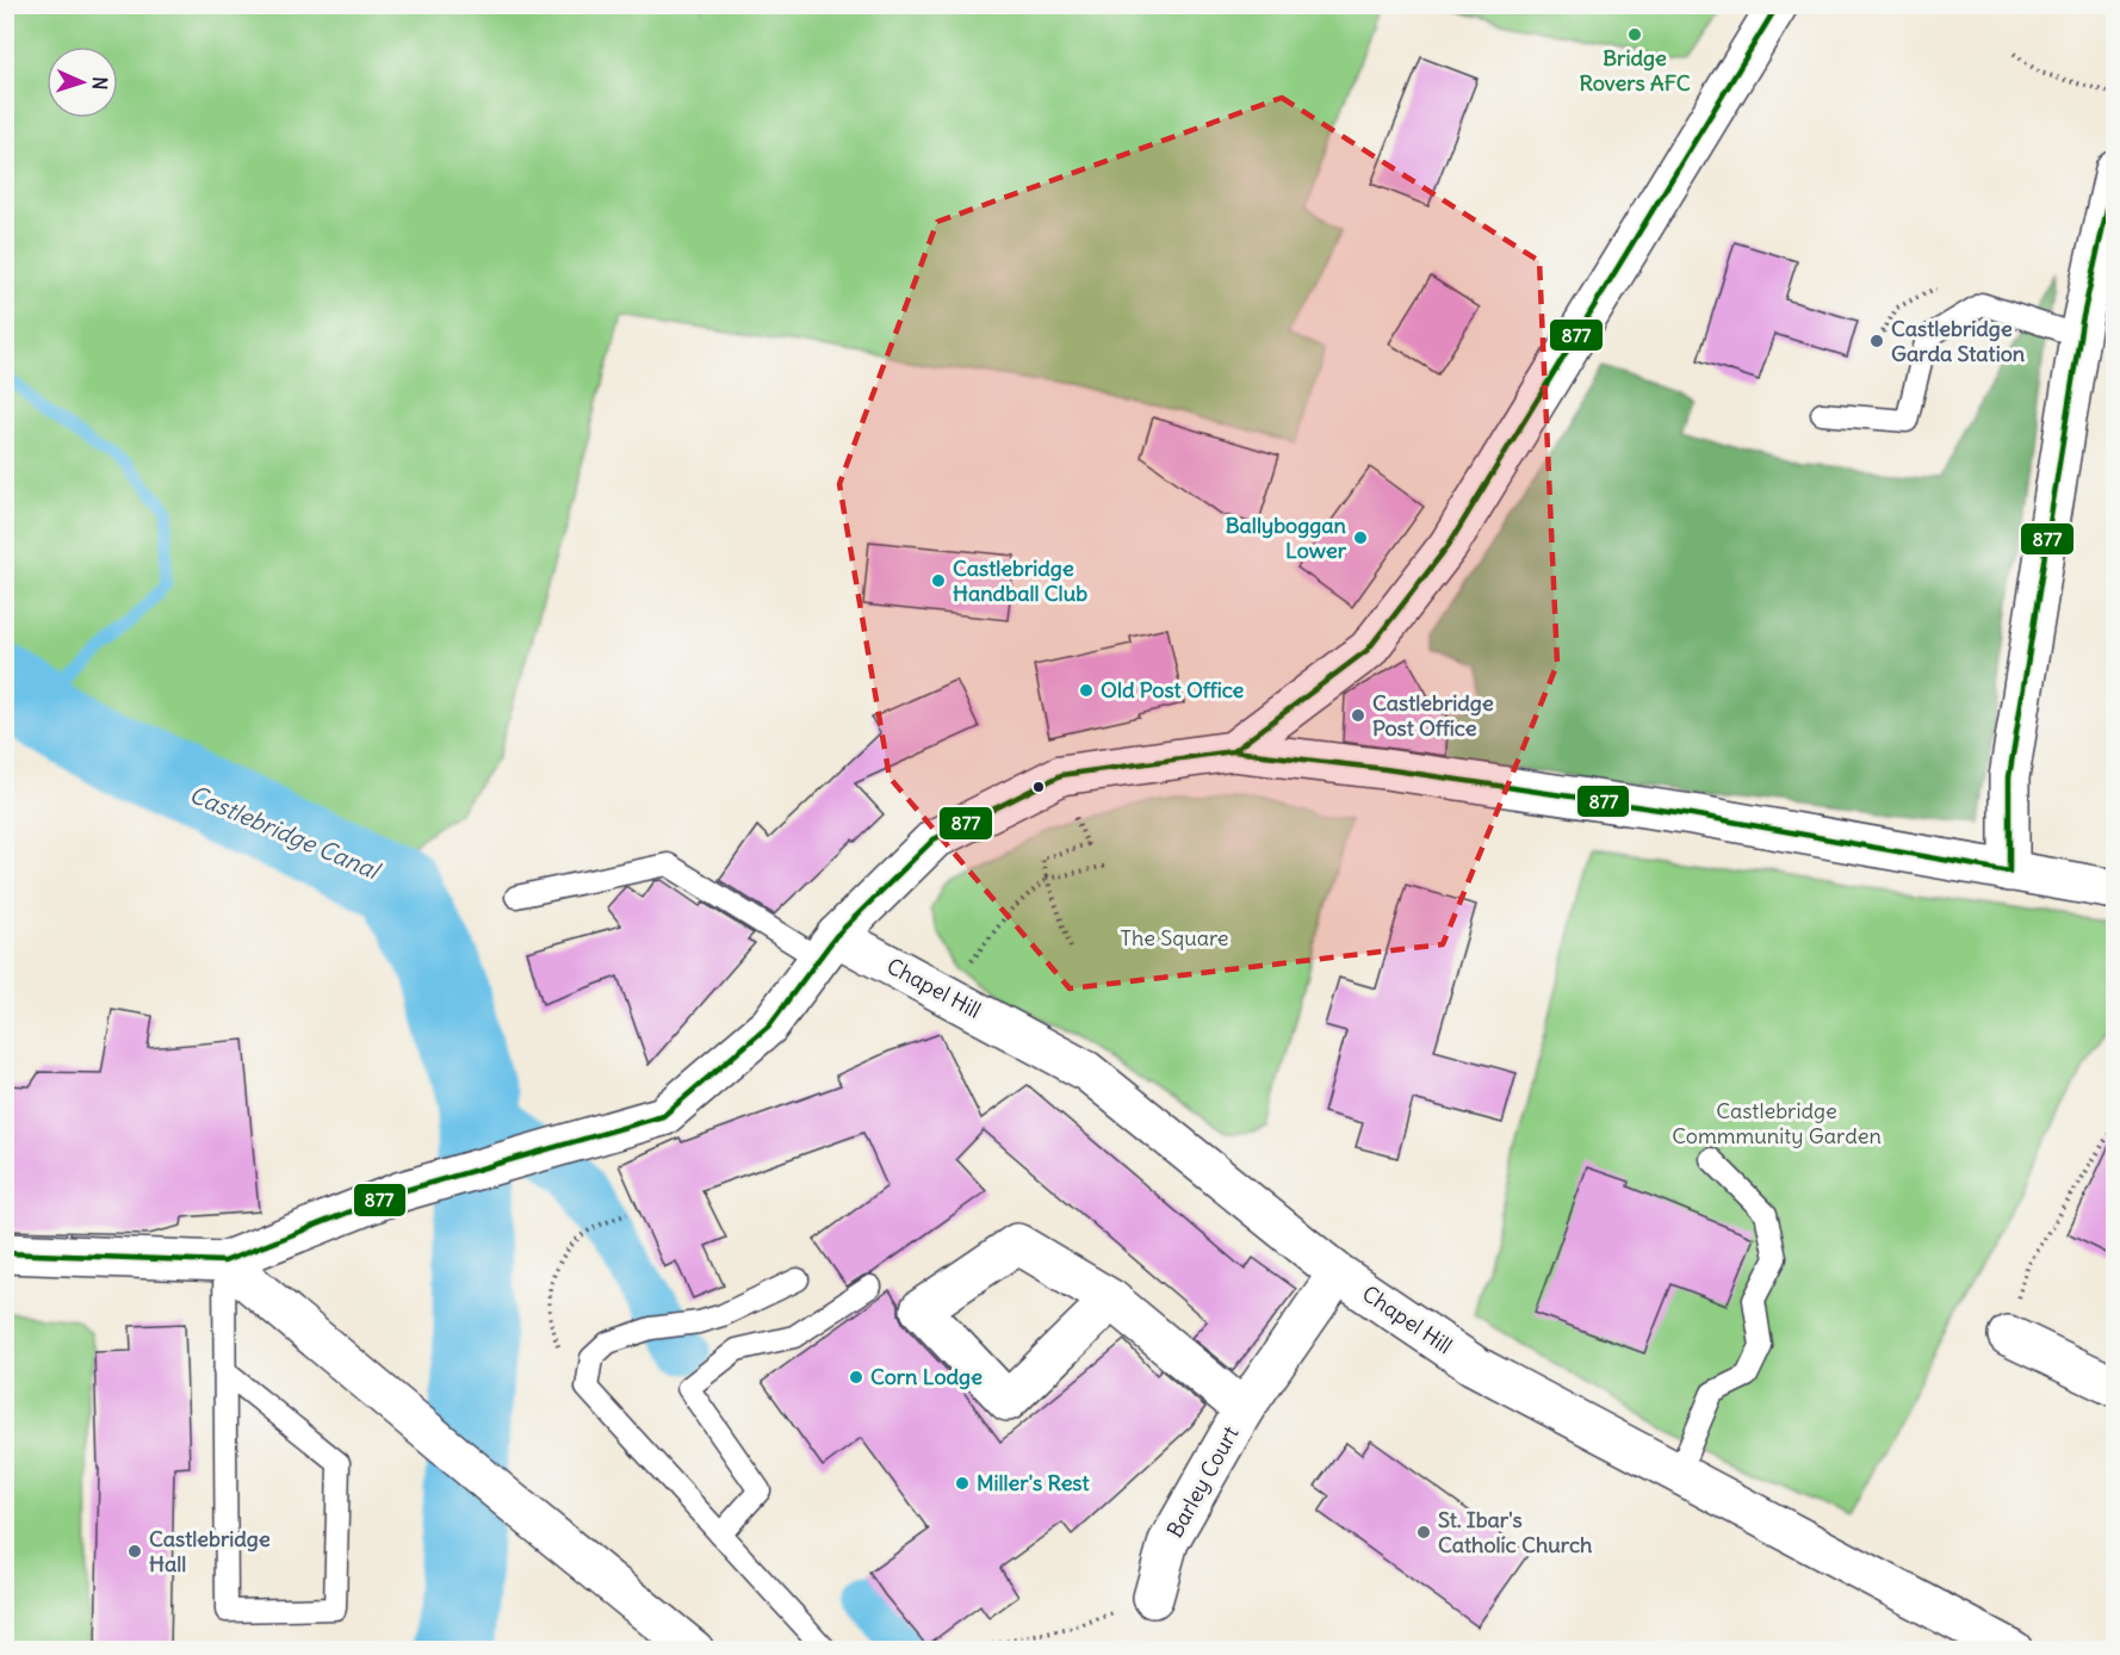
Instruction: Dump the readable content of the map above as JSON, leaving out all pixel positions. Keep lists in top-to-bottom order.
{
  "streets": {
    "street": ["Chapel Hill", "Barley Court"]
  },
  "crossings": [
    ["Chapel Hill", "Barley Court"]
  ],
  "water": ["Castlebridge Canal"],
  "parks": ["The Square", "Castlebridge Commmunity Garden"],
  "places": [
    "Bridge Rovers AFC",
    "Castlebridge Garda Station",
    "Ballyboggan Lower",
    "Castlebridge Handball Club",
    "Old Post Office",
    "Castlebridge Post Office",
    "Corn Lodge",
    "Miller's Rest",
    "St. Ibar's Catholic Church",
    "Castlebridge Hall"
  ],
  "lines": ["transit line 877"],
  "north": "right"
}
